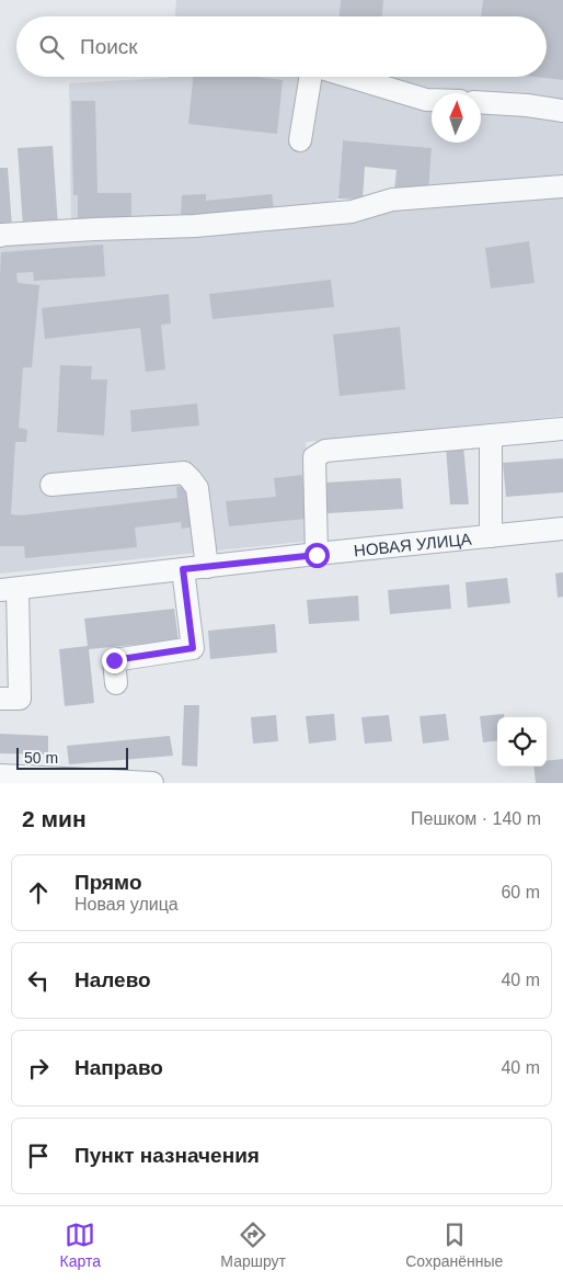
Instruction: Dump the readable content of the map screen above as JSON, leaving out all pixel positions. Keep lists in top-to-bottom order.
{
  "streets": {
    "street": ["НОВАЯ УЛИЦА"]
  },
  "scale_bar": "50 m",
  "north": "top",
  "page": {
    "search": "Поиск",
    "scale": "50 m",
    "heading": ["2 мин", "Пешком · 140 m"],
    "list": [
      ["Прямо", "Новая улица", "60 m"],
      ["Налево", "40 m"],
      ["Направо", "40 m"],
      "Пункт назначения"
    ],
    "nav": ["Карта", "Маршрут", "Сохранённые"]
  }
}
